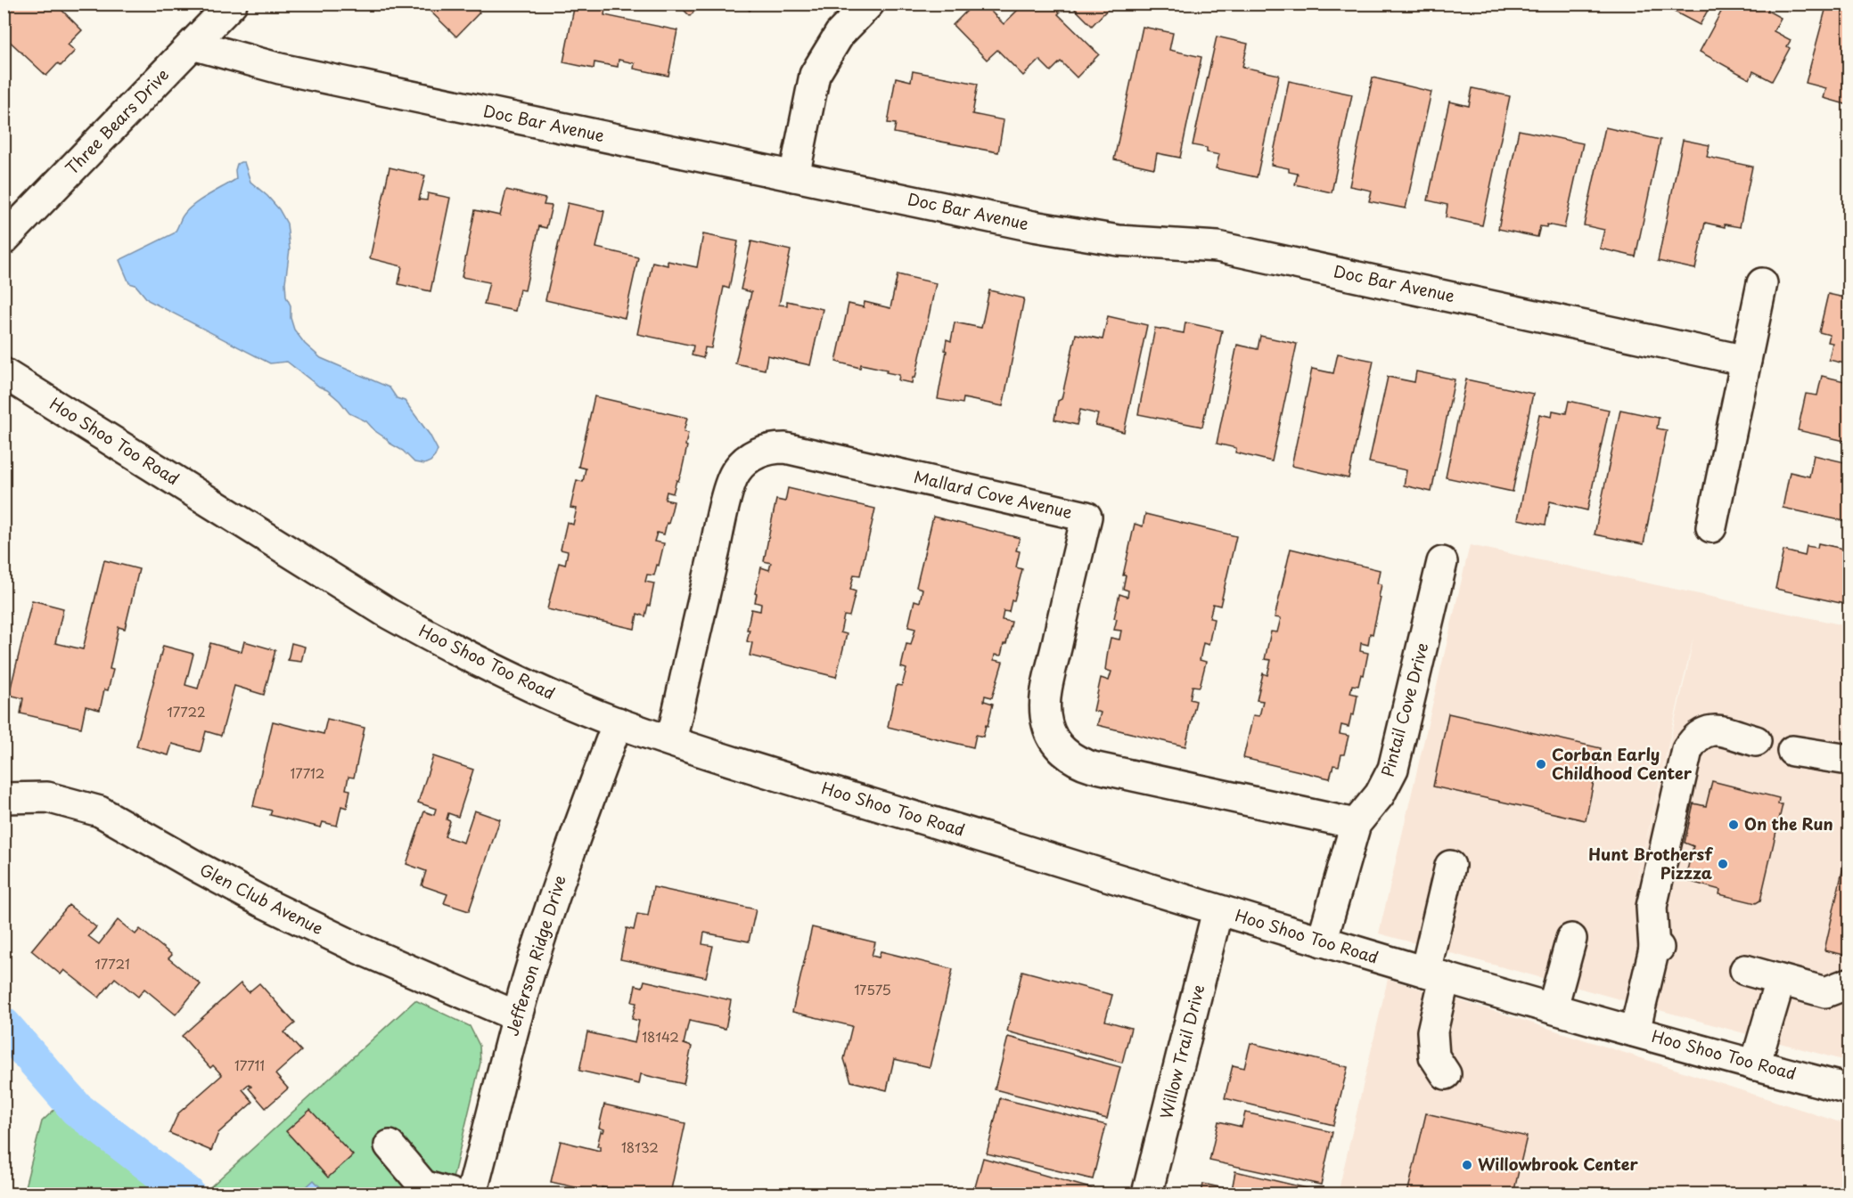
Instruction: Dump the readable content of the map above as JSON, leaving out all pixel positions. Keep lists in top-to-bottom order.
{
  "streets": {
    "street": [
      "Three Bears Drive",
      "Doc Bar Avenue",
      "Hoo Shoo Too Road",
      "Mallard Cove Avenue",
      "Pintail Cove Drive",
      "Glen Club Avenue",
      "Jefferson Ridge Drive",
      "Willow Trail Drive"
    ]
  },
  "crossings": [
    ["Three Bears Drive", "Doc Bar Avenue"],
    ["Hoo Shoo Too Road", "Mallard Cove Avenue"],
    ["Hoo Shoo Too Road", "Pintail Cove Drive"],
    ["Hoo Shoo Too Road", "Jefferson Ridge Drive"],
    ["Hoo Shoo Too Road", "Willow Trail Drive"],
    ["Mallard Cove Avenue", "Pintail Cove Drive"],
    ["Glen Club Avenue", "Jefferson Ridge Drive"]
  ],
  "places": [
    "Corban Early Childhood Center",
    "On the Run",
    "Hunt Brothersf Pizzza",
    "Willowbrook Center"
  ],
  "house_numbers": [
    "17722",
    "17712",
    "17721",
    "17575",
    "18142",
    "17711",
    "18132"
  ]
}
